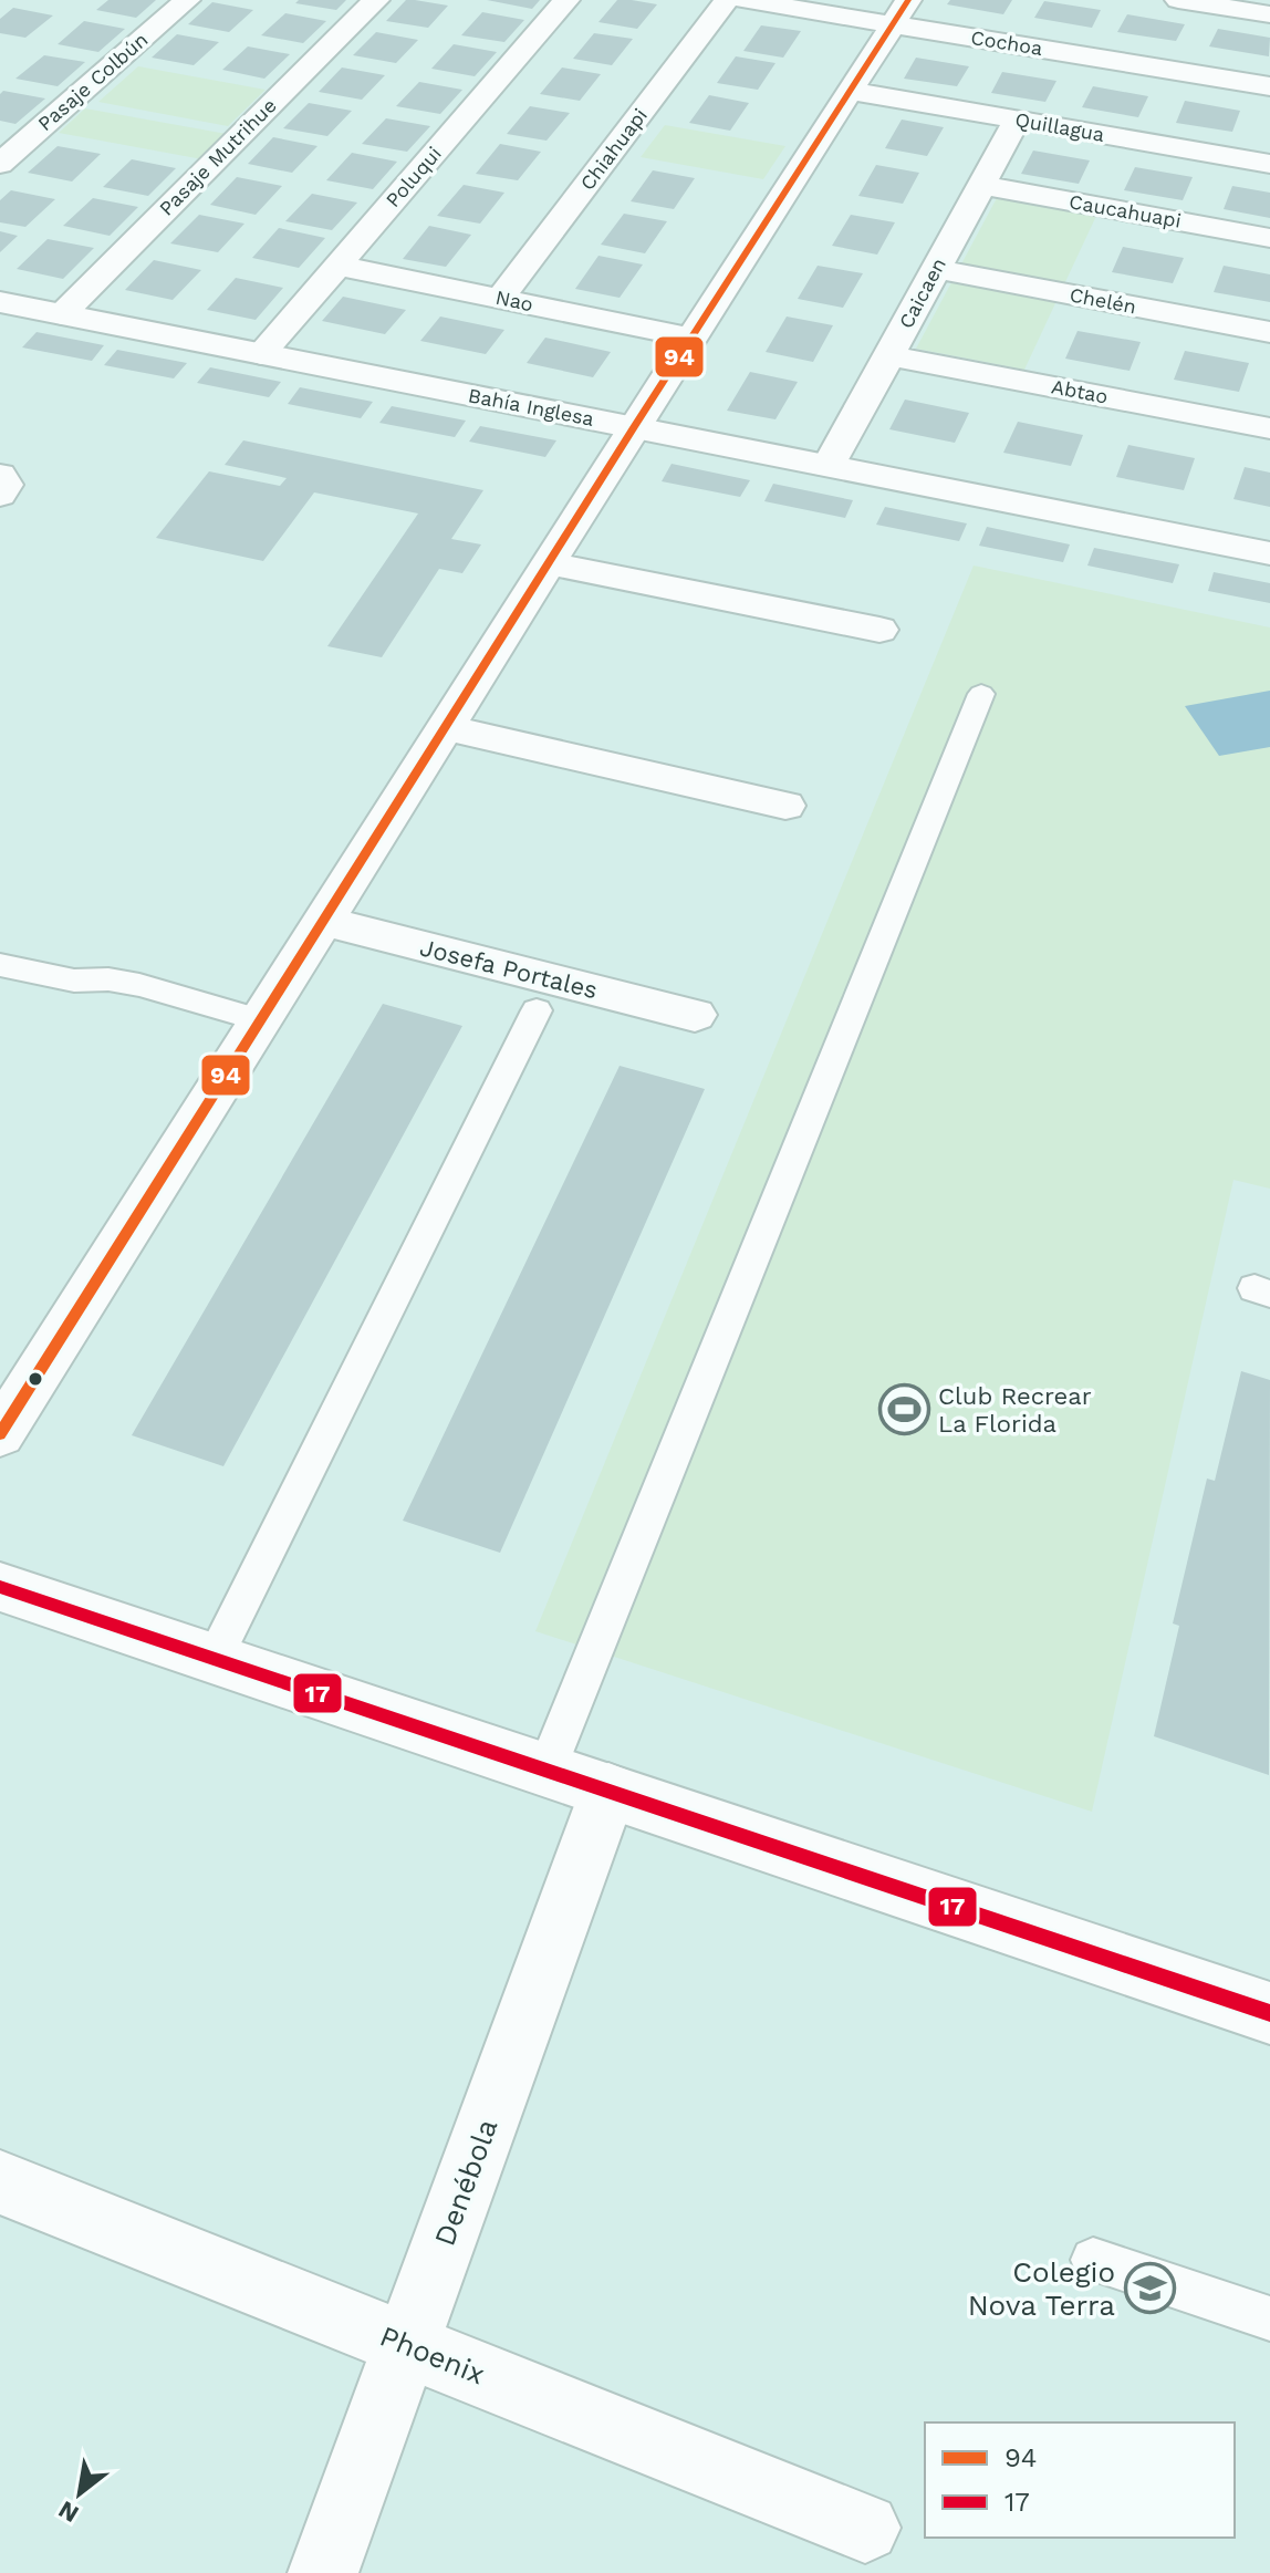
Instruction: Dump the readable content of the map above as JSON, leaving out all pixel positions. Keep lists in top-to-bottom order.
{
  "streets": {
    "street": [
      "Cochoa",
      "Pasaje Colbún",
      "Quillagua",
      "Chiahuapi",
      "Pasaje Mutrihue",
      "Poluqui",
      "Caucahuapi",
      "Caicaen",
      "Nao",
      "Chelén",
      "Abtao",
      "Bahía Inglesa",
      "Josefa Portales",
      "Denébola",
      "Phoenix"
    ]
  },
  "crossings": [
    ["Quillagua", "Caicaen"],
    ["Chiahuapi", "Nao"],
    ["Pasaje Mutrihue", "Bahía Inglesa"],
    ["Poluqui", "Nao"],
    ["Poluqui", "Bahía Inglesa"],
    ["Caucahuapi", "Caicaen"],
    ["Caicaen", "Chelén"],
    ["Caicaen", "Abtao"],
    ["Caicaen", "Bahía Inglesa"],
    ["Denébola", "Phoenix"]
  ],
  "places": {
    "sports": ["Club Recrear La Florida"],
    "school or university": ["Colegio Nova Terra"]
  },
  "lines": ["transit line 94", "transit line 17"],
  "legend": ["94", "17"],
  "north": "bottom left"
}
